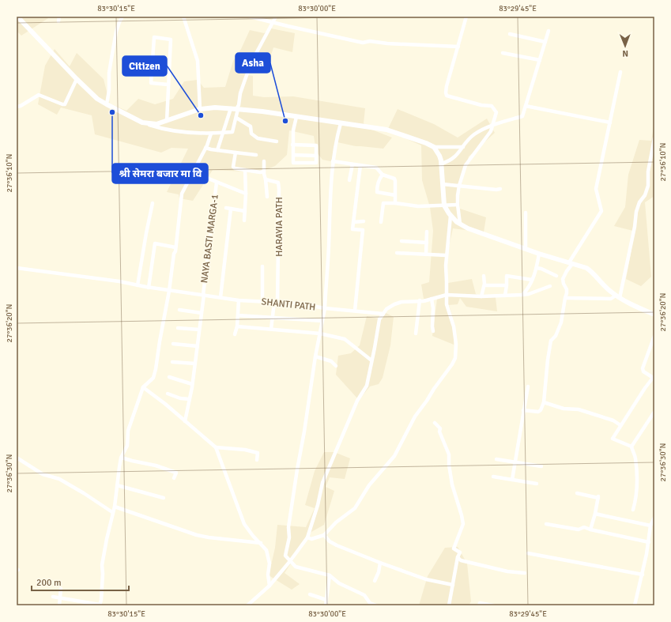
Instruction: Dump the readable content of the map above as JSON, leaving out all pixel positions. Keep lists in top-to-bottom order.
{
  "streets": {
    "street": ["HARAYIA PATH", "NAYA BASTI MARGA-1", "SHANTI PATH"]
  },
  "crossings": [
    ["HARAYIA PATH", "SHANTI PATH"],
    ["NAYA BASTI MARGA-1", "SHANTI PATH"]
  ],
  "places": ["श्री सेमरा बजार मा वि", "Citizen", "Asha"],
  "scale_bar": "200 m",
  "north": "bottom",
  "coordinates": [
    "83°30'15\"E",
    "83°30'00\"E",
    "83°29'45\"E",
    "27°36'10\"N",
    "27°36'20\"N",
    "27°36'30\"N"
  ]
}
